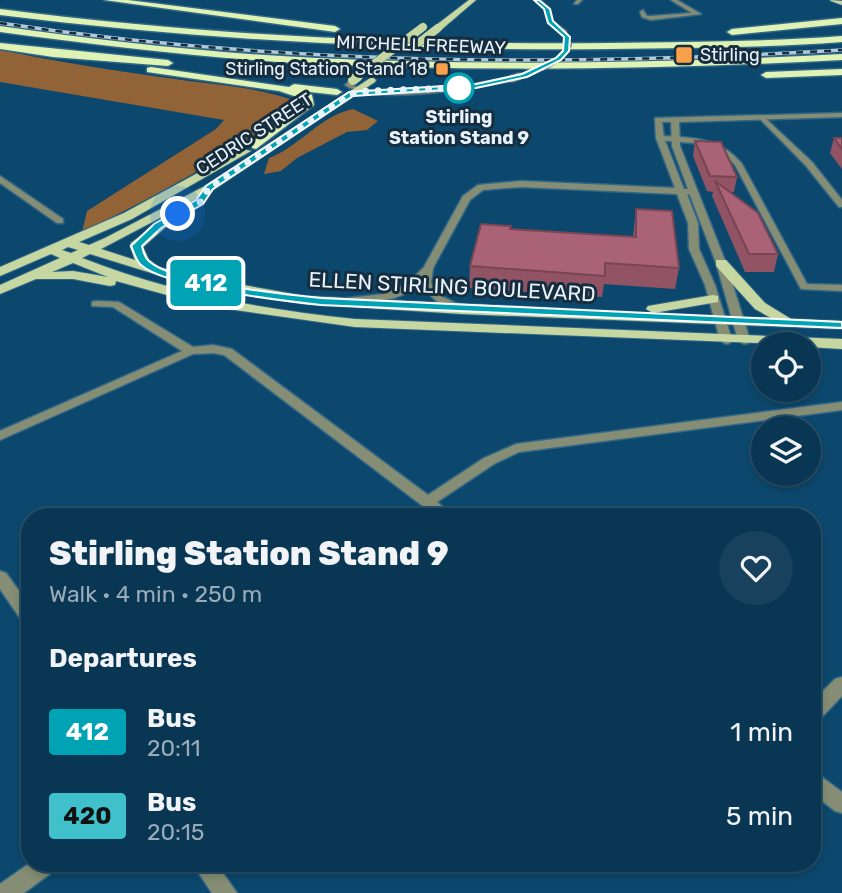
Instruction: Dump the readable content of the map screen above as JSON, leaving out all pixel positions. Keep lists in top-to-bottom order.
{
  "streets": {
    "highway": ["MITCHELL FREEWAY"],
    "main road": ["CEDRIC STREET", "ELLEN STIRLING BOULEVARD"]
  },
  "crossings": [
    ["CEDRIC STREET", "ELLEN STIRLING BOULEVARD"]
  ],
  "places": {
    "transit": ["Stirling", "Stirling Station Stand 18"],
    "other": ["Stirling Station Stand 9"]
  },
  "lines": ["bus line 412"],
  "page": {
    "on_map": "412",
    "heading": [
      ["Stirling Station Stand 9", "Walk · 4 min · 250 m"],
      "Departures"
    ],
    "list": [
      {
        "mark": "412",
        "name": "Bus",
        "note": "20:11",
        "value": "1 min"
      },
      {
        "mark": "420",
        "name": "Bus",
        "note": "20:15",
        "value": "5 min"
      }
    ]
  }
}
